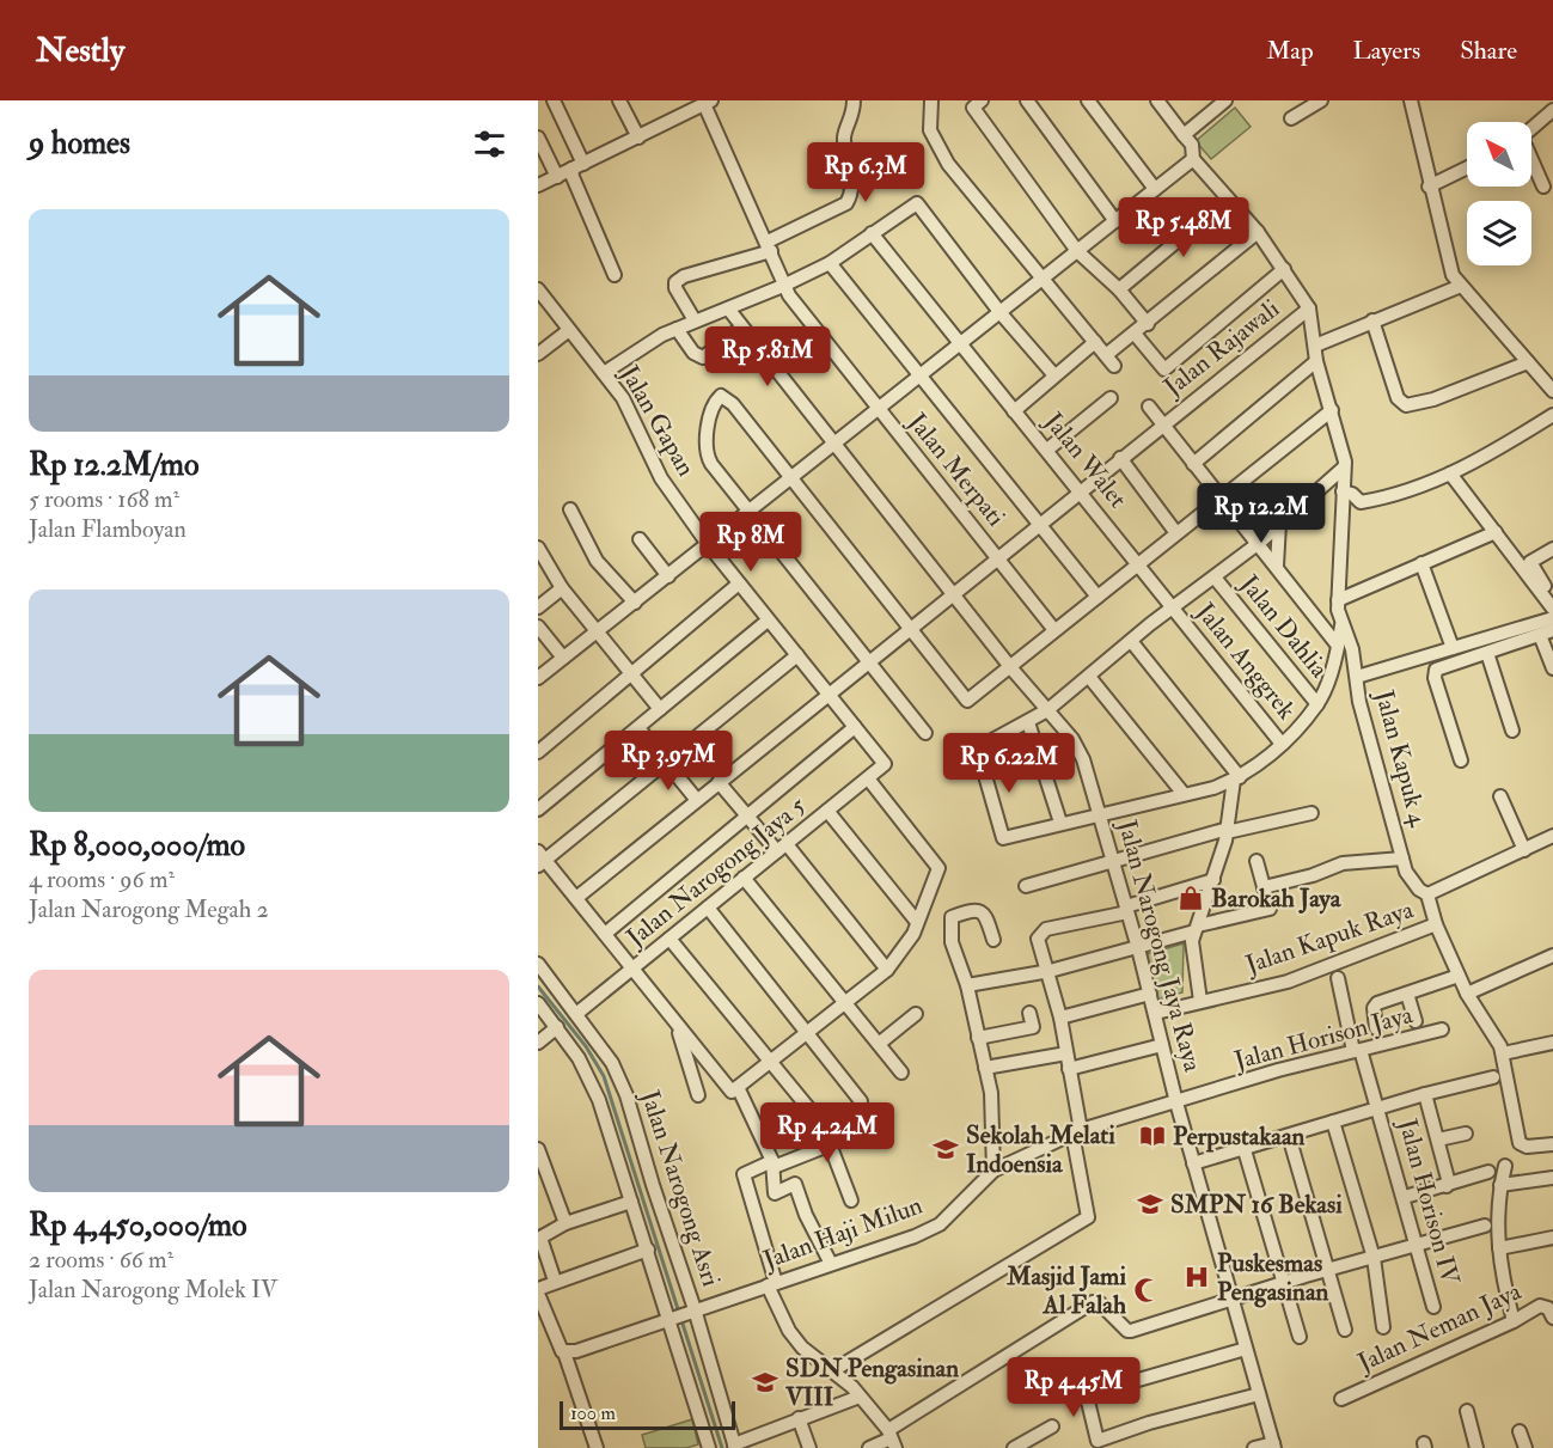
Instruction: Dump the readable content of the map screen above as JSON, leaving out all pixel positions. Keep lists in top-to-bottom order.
{
  "streets": {
    "street": [
      "Jalan Rajawali",
      "Jalan Gapan",
      "Jalan Walet",
      "Jalan Merpati",
      "Jalan Dahlia",
      "Jalan Anggrek",
      "Jalan Kapuk 4",
      "Jalan Narogong Jaya 5",
      "Jalan Kapuk Raya",
      "Jalan Narogong Jaya Raya",
      "Jalan Horison Jaya",
      "Jalan Narogong Asri",
      "Jalan Horison IV",
      "Jalan Haji Milun",
      "Jalan Neman Jaya"
    ]
  },
  "crossings": [
    ["Jalan Rajawali", "Jalan Gapan"],
    ["Jalan Rajawali", "Jalan Walet"],
    ["Jalan Rajawali", "Jalan Merpati"],
    ["Jalan Rajawali", "Jalan Narogong Jaya Raya"],
    ["Jalan Gapan", "Jalan Narogong Jaya 5"],
    ["Jalan Walet", "Jalan Anggrek"],
    ["Jalan Kapuk 4", "Jalan Kapuk Raya"],
    ["Jalan Narogong Jaya 5", "Jalan Narogong Asri"],
    ["Jalan Kapuk Raya", "Jalan Narogong Jaya Raya"],
    ["Jalan Narogong Jaya Raya", "Jalan Horison Jaya"],
    ["Jalan Narogong Jaya Raya", "Jalan Haji Milun"],
    ["Jalan Horison Jaya", "Jalan Horison IV"],
    ["Jalan Horison Jaya", "Jalan Haji Milun"],
    ["Jalan Narogong Asri", "Jalan Haji Milun"]
  ],
  "places": {
    "shop": ["Barokah Jaya"],
    "library": ["Perpustakaan"],
    "school or university": ["Sekolah Melati Indoensia", "SMPN 16 Bekasi", "SDN Pengasinan VIII"],
    "hospital": ["Puskesmas Pengasinan"],
    "mosque": ["Masjid Jami Al Falah"]
  },
  "scale_bar": "100 m",
  "north": "top left",
  "page": {
    "header": "Nestly",
    "nav": ["Map", "Layers", "Share"],
    "heading": "9 homes",
    "price": [
      "Rp 6.3M",
      "Rp 5.48M",
      "Rp 5.81M",
      "Rp 12.2M",
      "Rp 8M",
      "Rp 3.97M",
      "Rp 6.22M",
      "Rp 4.24M",
      "Rp 4.45M"
    ],
    "list": [
      {
        "name": "Rp 12.2M/mo",
        "note": "5 rooms · 168 m² · Jalan Flamboyan"
      },
      {
        "name": "Rp 8,000,000/mo",
        "note": "4 rooms · 96 m² · Jalan Narogong Megah 2"
      },
      {
        "name": "Rp 4,450,000/mo",
        "note": "2 rooms · 66 m² · Jalan Narogong Molek IV"
      }
    ],
    "scale": "100 m"
  }
}
